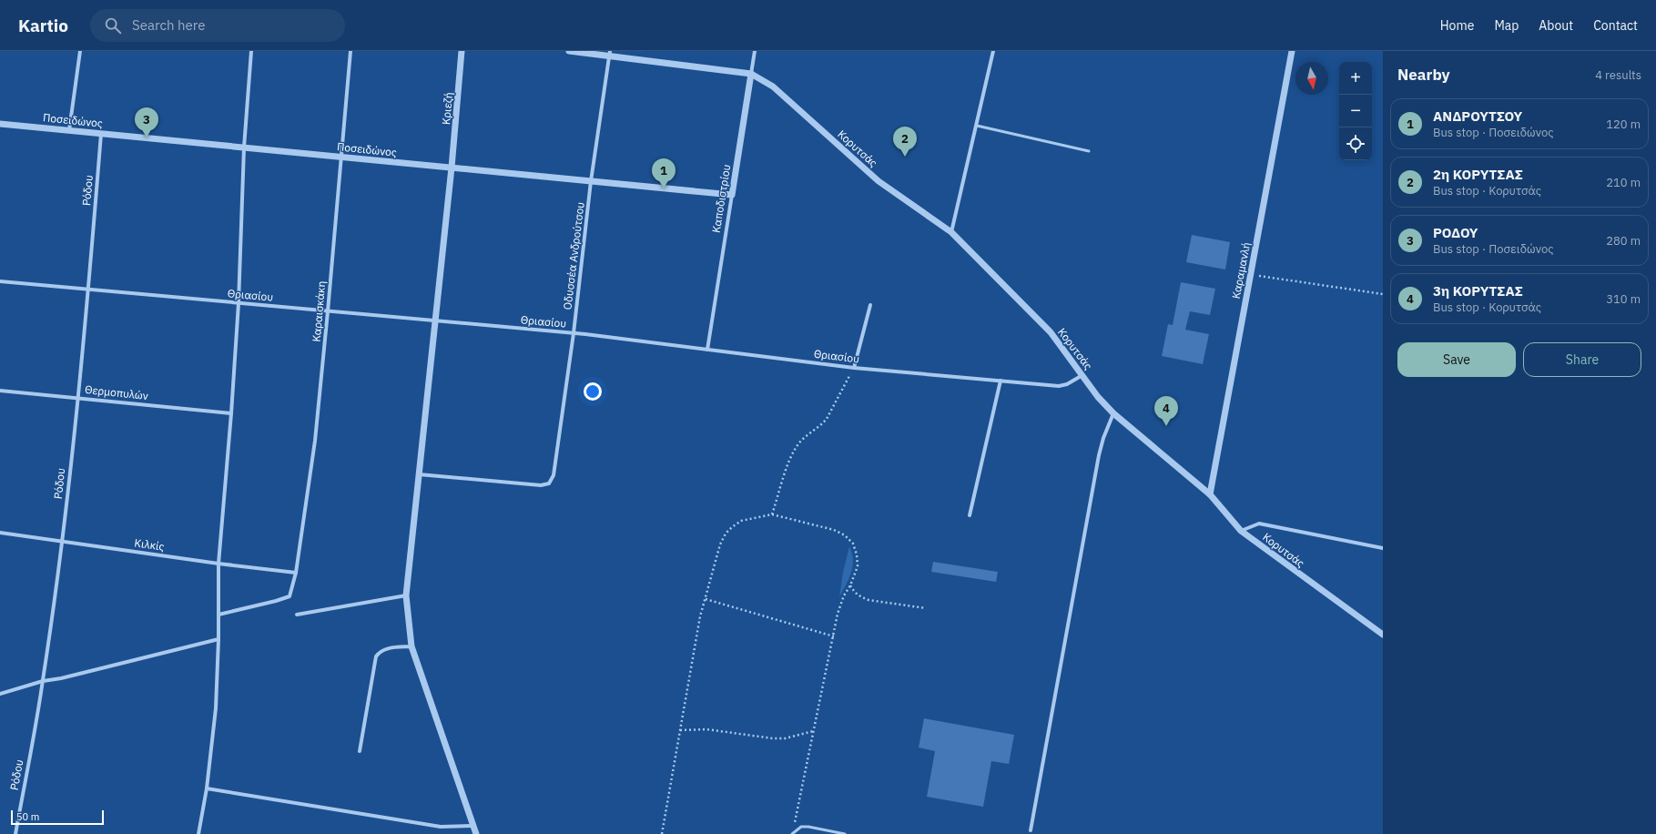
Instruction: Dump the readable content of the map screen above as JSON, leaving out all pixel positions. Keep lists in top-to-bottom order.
{
  "streets": {
    "street": [
      "Κριεζή",
      "Ποσειδώνος",
      "Κορυτσάς",
      "Ρόδου",
      "Καποδιστρίου",
      "Οδυσσέα Ανδρούτσου",
      "Καραμανλή",
      "Θριασίου",
      "Καραισκάκη",
      "Θερμοπυλών",
      "Κιλκίς"
    ]
  },
  "crossings": [
    ["Κριεζή", "Ποσειδώνος"],
    ["Κριεζή", "Οδυσσέα Ανδρούτσου"],
    ["Κριεζή", "Θριασίου"],
    ["Ποσειδώνος", "Ρόδου"],
    ["Ποσειδώνος", "Καποδιστρίου"],
    ["Ποσειδώνος", "Οδυσσέα Ανδρούτσου"],
    ["Ποσειδώνος", "Καραισκάκη"],
    ["Κορυτσάς", "Καποδιστρίου"],
    ["Κορυτσάς", "Καραμανλή"],
    ["Κορυτσάς", "Θριασίου"],
    ["Ρόδου", "Θριασίου"],
    ["Ρόδου", "Θερμοπυλών"],
    ["Ρόδου", "Κιλκίς"],
    ["Καποδιστρίου", "Θριασίου"],
    ["Οδυσσέα Ανδρούτσου", "Θριασίου"],
    ["Θριασίου", "Καραισκάκη"],
    ["Καραισκάκη", "Κιλκίς"]
  ],
  "scale_bar": "50 m",
  "north": "bottom",
  "page": {
    "header": "Kartio",
    "search": "Search here",
    "nav": [
      "Home",
      "Map",
      "About",
      "Contact"
    ],
    "heading": ["Nearby", "4 results"],
    "map_buttons": ["+", "−"],
    "list": [
      {
        "mark": "1",
        "name": "ΑΝΔΡΟΥΤΣΟΥ",
        "note": "Bus stop · Ποσειδώνος",
        "value": "120 m"
      },
      {
        "mark": "2",
        "name": "2η ΚΟΡΥΤΣΑΣ",
        "note": "Bus stop · Κορυτσάς",
        "value": "210 m"
      },
      {
        "mark": "3",
        "name": "ΡΟΔΟΥ",
        "note": "Bus stop · Ποσειδώνος",
        "value": "280 m"
      },
      {
        "mark": "4",
        "name": "3η ΚΟΡΥΤΣΑΣ",
        "note": "Bus stop · Κορυτσάς",
        "value": "310 m"
      }
    ],
    "pins": [
      "3",
      "2",
      "1",
      "4"
    ],
    "buttons": ["Save", "Share"],
    "scale": "50 m"
  }
}
